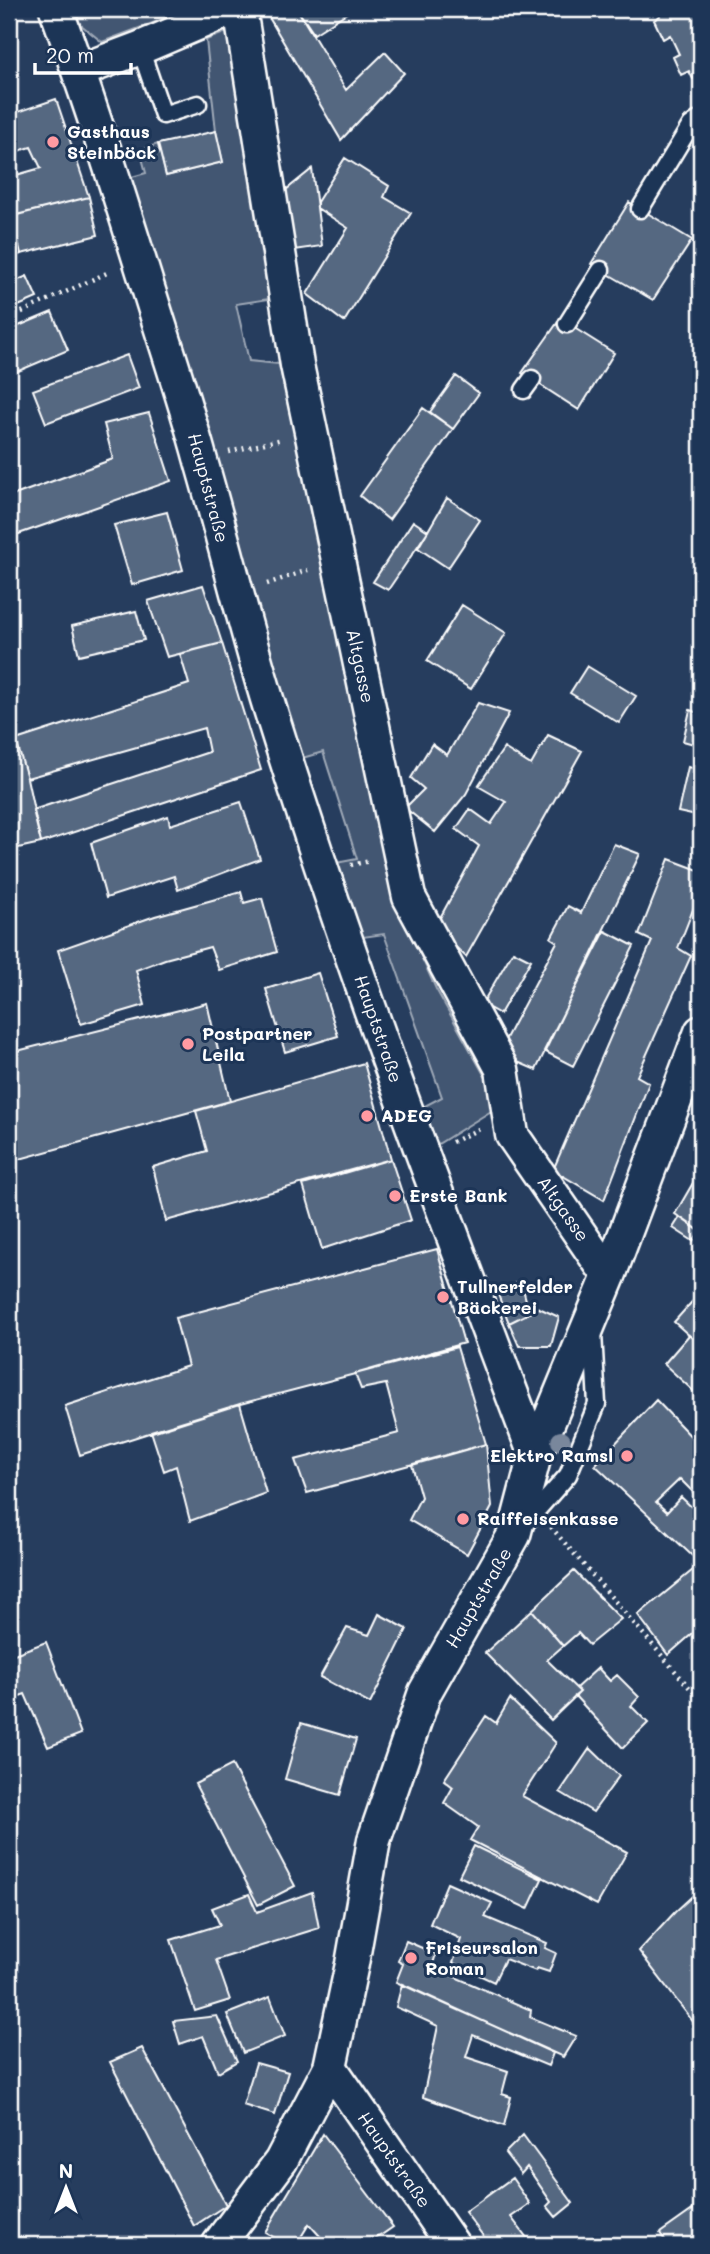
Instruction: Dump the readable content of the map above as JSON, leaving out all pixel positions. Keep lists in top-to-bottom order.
{
  "streets": {
    "street": ["Hauptstraße", "Altgasse"]
  },
  "places": [
    "Gasthaus Steinböck",
    "Postpartner Leila",
    "ADEG",
    "Erste Bank",
    "Tullnerfelder Bäckerei",
    "Elektro Ramsl",
    "Raiffeisenkasse",
    "Friseursalon Roman"
  ],
  "scale_bar": "20 m",
  "north": "top"
}
